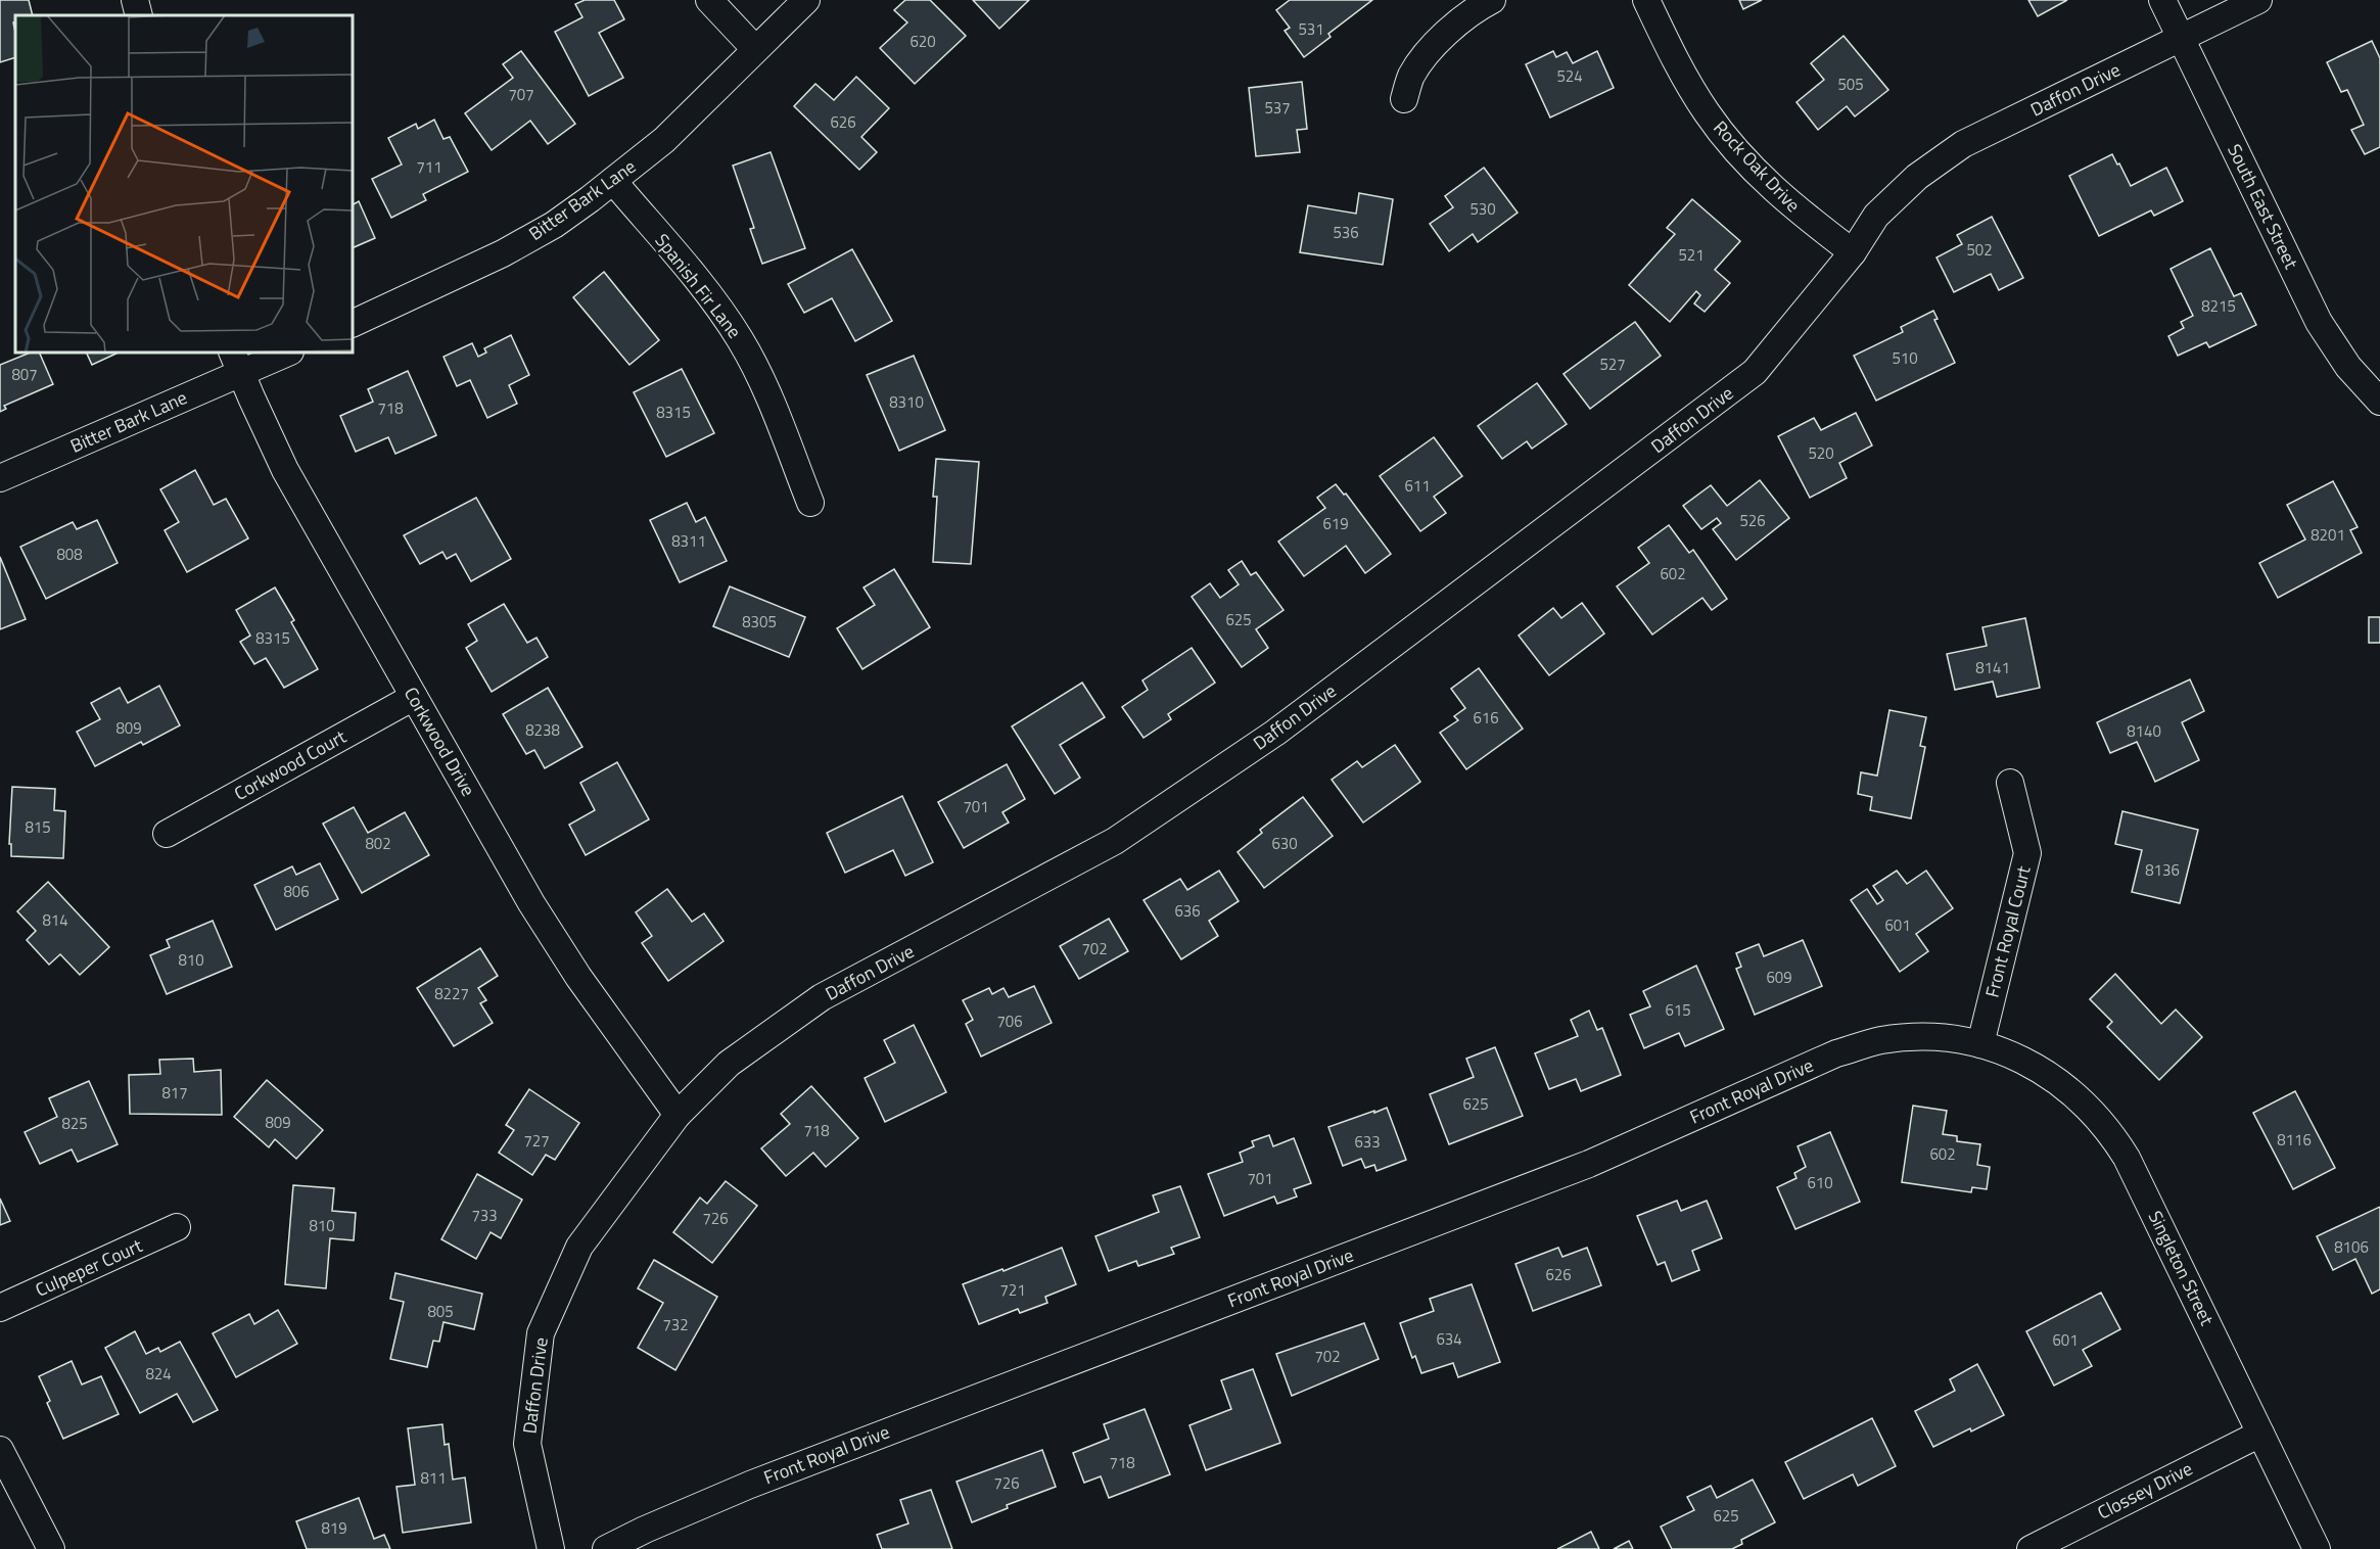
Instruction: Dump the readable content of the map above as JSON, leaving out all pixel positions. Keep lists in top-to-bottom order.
{
  "streets": {
    "street": [
      "Daffon Drive",
      "Rock Oak Drive",
      "Bitter Bark Lane",
      "South East Street",
      "Spanish Fir Lane",
      "Corkwood Drive",
      "Corkwood Court",
      "Front Royal Court",
      "Front Royal Drive",
      "Culpeper Court",
      "Singleton Street",
      "Clossey Drive"
    ]
  },
  "crossings": [
    ["Daffon Drive", "Rock Oak Drive"],
    ["Daffon Drive", "South East Street"],
    ["Daffon Drive", "Corkwood Drive"],
    ["Bitter Bark Lane", "Spanish Fir Lane"],
    ["Bitter Bark Lane", "Corkwood Drive"],
    ["Corkwood Drive", "Corkwood Court"],
    ["Front Royal Court", "Front Royal Drive"],
    ["Front Royal Court", "Singleton Street"],
    ["Front Royal Drive", "Singleton Street"],
    ["Singleton Street", "Clossey Drive"]
  ],
  "house_numbers": [
    "531",
    "620",
    "524",
    "505",
    "707",
    "537",
    "626",
    "711",
    "530",
    "536",
    "502",
    "521",
    "8215",
    "510",
    "527",
    "807",
    "8310",
    "718",
    "8315",
    "520",
    "611",
    "526",
    "619",
    "8201",
    "8311",
    "808",
    "602",
    "625",
    "8305",
    "8315",
    "8141",
    "616",
    "809",
    "8238",
    "8140",
    "701",
    "815",
    "802",
    "630",
    "8136",
    "806",
    "636",
    "814",
    "601",
    "702",
    "810",
    "609",
    "8227",
    "615",
    "706",
    "817",
    "625",
    "809",
    "825",
    "718",
    "8116",
    "727",
    "633",
    "602",
    "701",
    "610",
    "733",
    "726",
    "810",
    "8106",
    "626",
    "721",
    "805",
    "732",
    "634",
    "601",
    "702",
    "824",
    "718",
    "811",
    "726",
    "625",
    "819"
  ]
}
